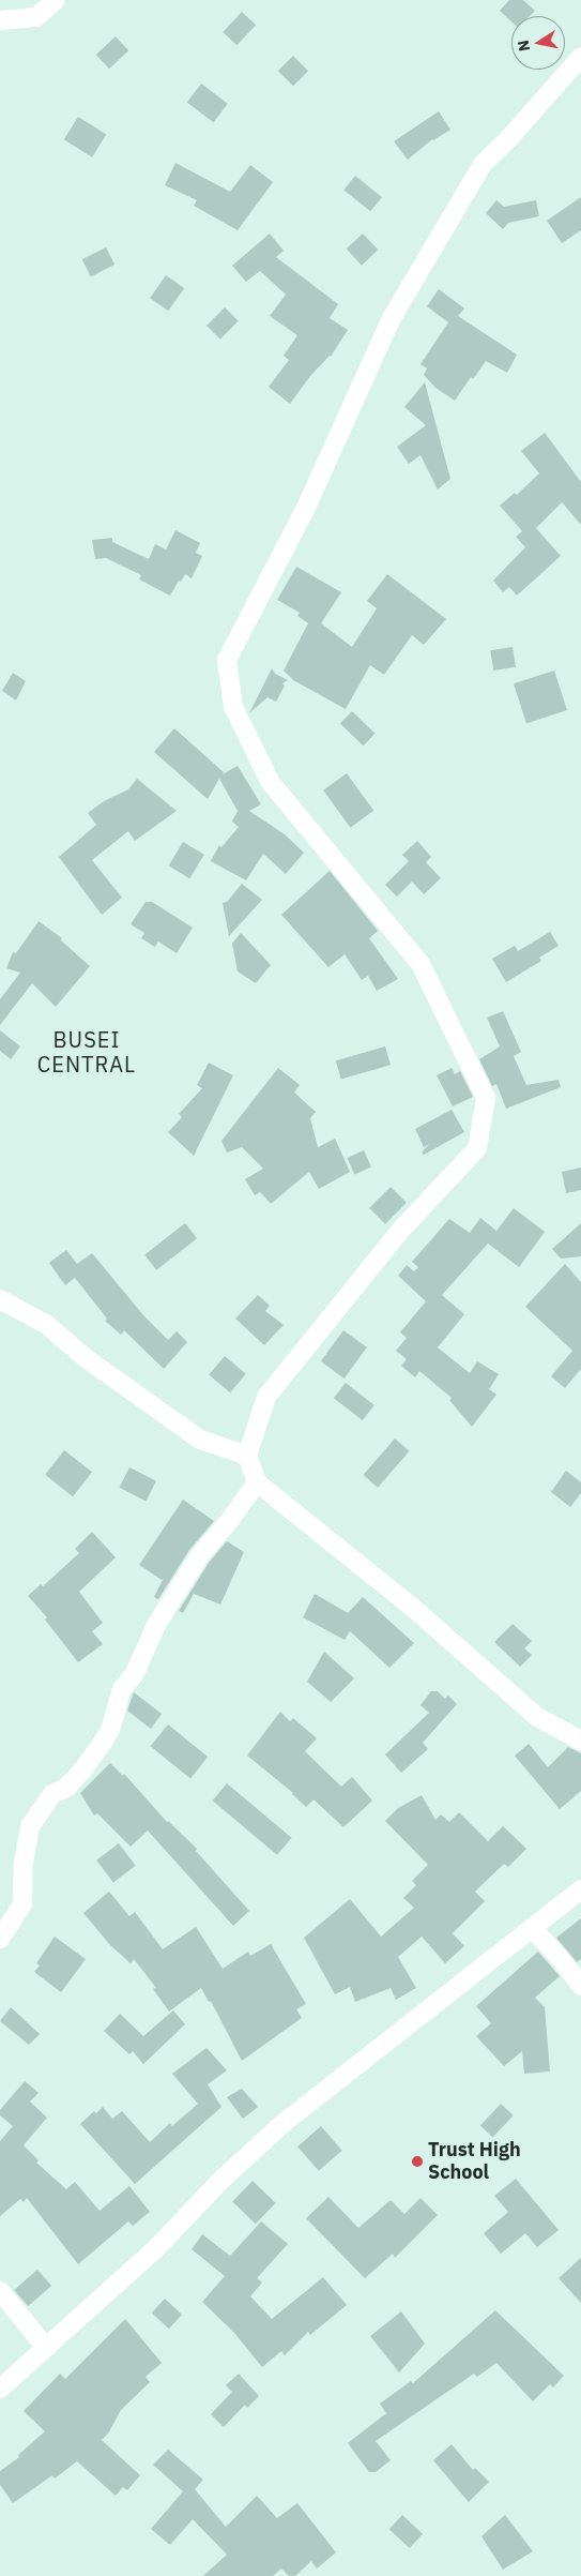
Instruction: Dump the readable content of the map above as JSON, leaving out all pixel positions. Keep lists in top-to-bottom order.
{
  "districts": ["BUSEI CENTRAL"],
  "places": ["Trust High School"],
  "north": "left"
}
